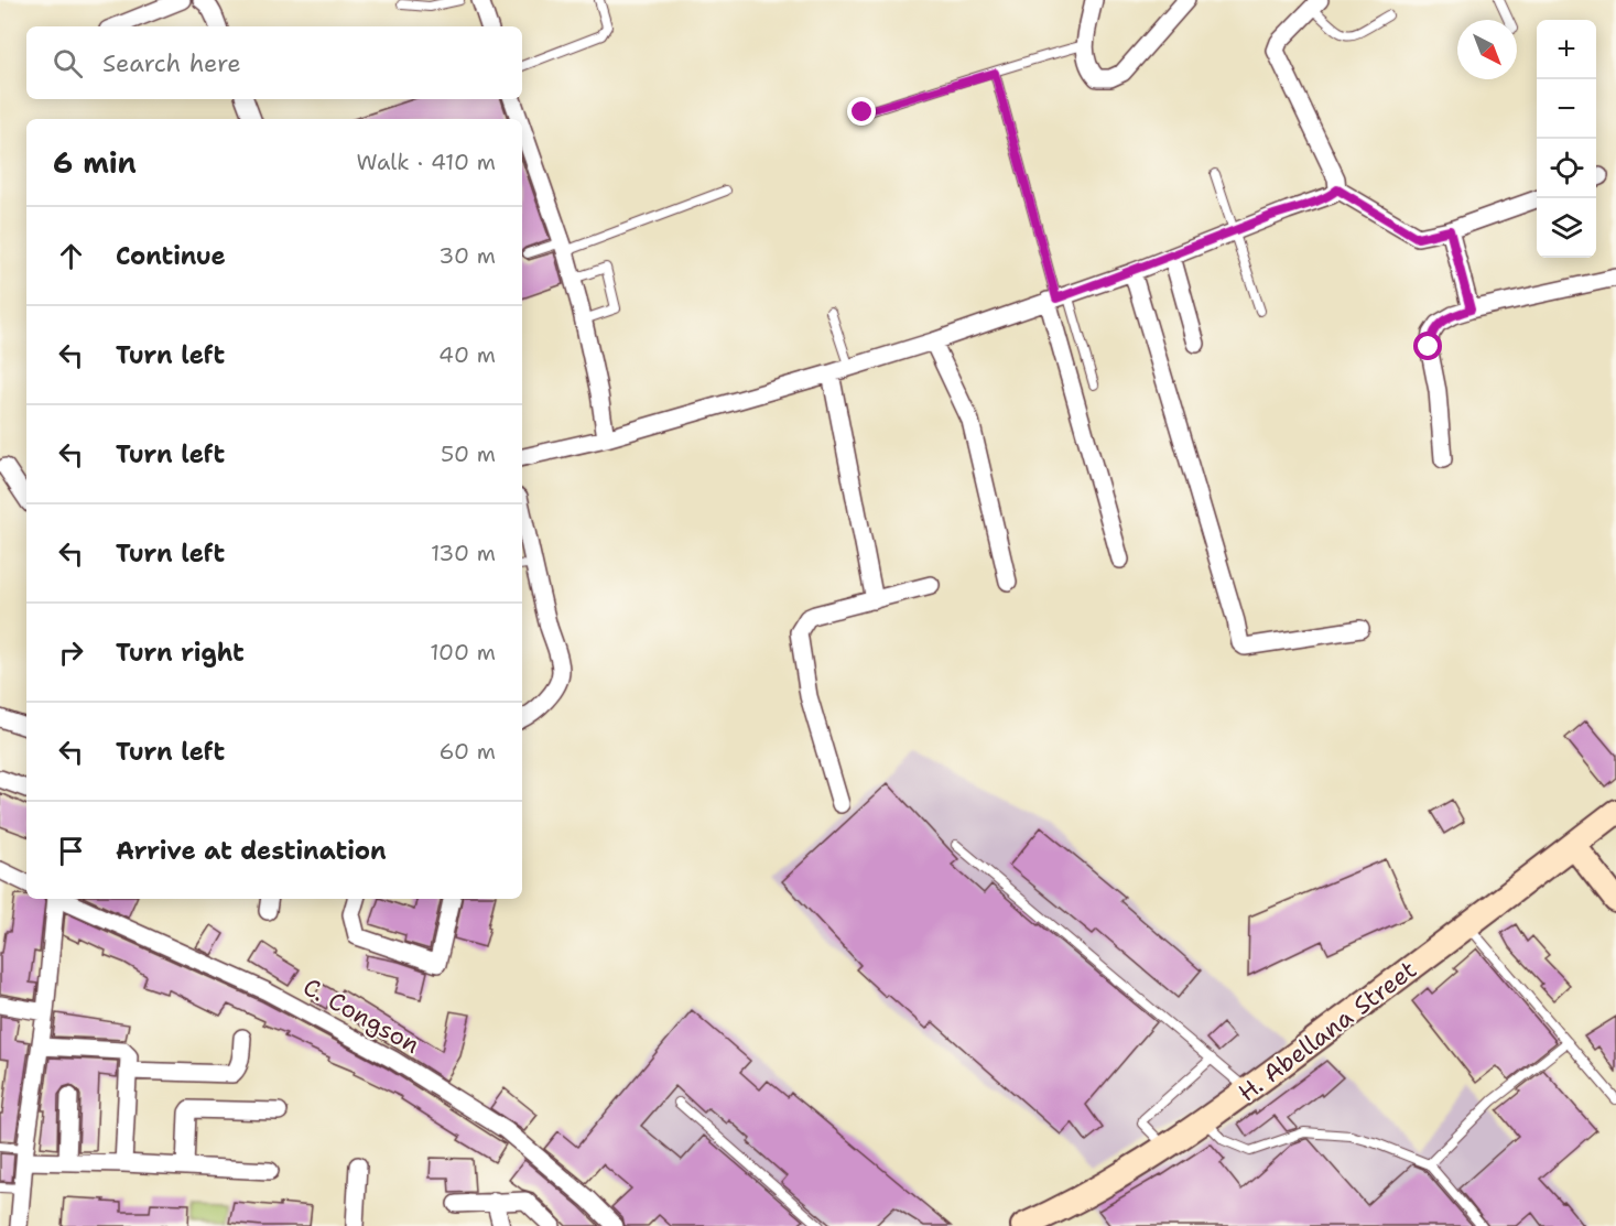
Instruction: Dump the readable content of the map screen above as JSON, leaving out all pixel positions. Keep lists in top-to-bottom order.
{
  "streets": {
    "main road": ["H. Abellana Street"],
    "street": ["C. Congson"]
  },
  "north": "bottom right",
  "page": {
    "map_buttons": ["+", "−"],
    "search": "Search here",
    "heading": ["6 min", "Walk · 410 m"],
    "list": [
      ["Continue", "30 m"],
      ["Turn left", "40 m"],
      ["Turn left", "50 m"],
      ["Turn left", "130 m"],
      ["Turn right", "100 m"],
      ["Turn left", "60 m"],
      "Arrive at destination"
    ]
  }
}
